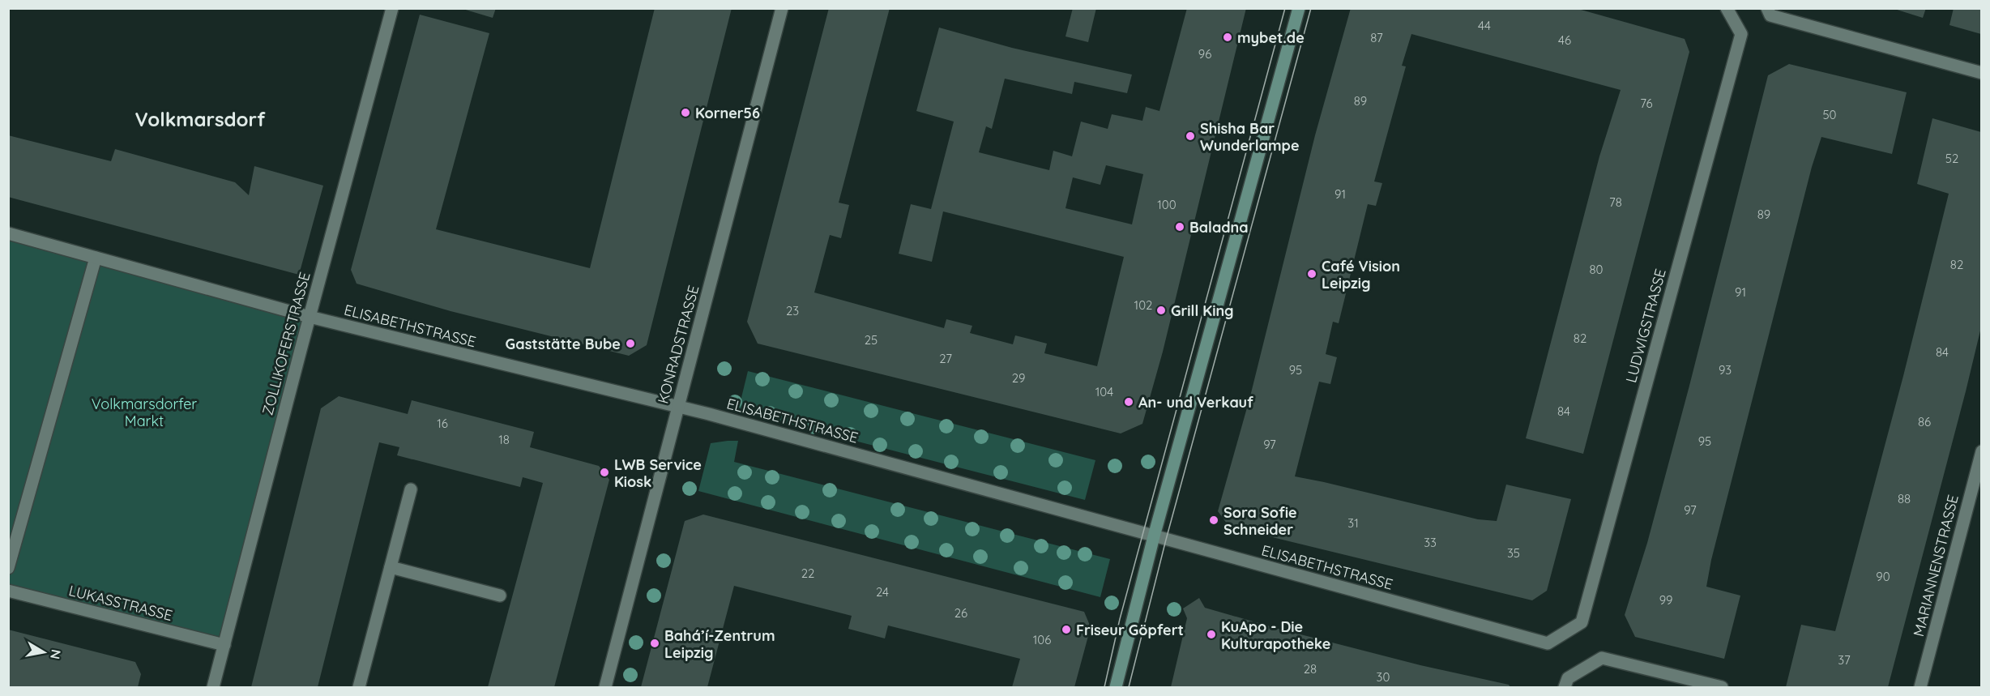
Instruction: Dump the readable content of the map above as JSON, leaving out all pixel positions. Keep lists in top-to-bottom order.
{
  "streets": {
    "street": [
      "ELISABETHSTRASSE",
      "LUDWIGSTRASSE",
      "ZOLLIKOFERSTRASSE",
      "KONRADSTRASSE",
      "MARIANNENSTRASSE",
      "LUKASSTRASSE"
    ]
  },
  "crossings": [
    ["ELISABETHSTRASSE", "LUDWIGSTRASSE"],
    ["ELISABETHSTRASSE", "ZOLLIKOFERSTRASSE"],
    ["ELISABETHSTRASSE", "KONRADSTRASSE"],
    ["ZOLLIKOFERSTRASSE", "LUKASSTRASSE"]
  ],
  "districts": ["Volkmarsdorf"],
  "parks": ["Volkmarsdorfer Markt"],
  "places": [
    "mybet.de",
    "Korner56",
    "Shisha Bar Wunderlampe",
    "Baladna",
    "Café Vision Leipzig",
    "Grill King",
    "Gaststätte Bube",
    "An- und Verkauf",
    "LWB Service Kiosk",
    "Sora Sofie Schneider",
    "Friseur Göpfert",
    "KuApo - Die Kulturapotheke",
    "Bahá’í-Zentrum Leipzig"
  ],
  "house_numbers": [
    "44",
    "87",
    "46",
    "96",
    "89",
    "76",
    "50",
    "52",
    "91",
    "78",
    "100",
    "89",
    "82",
    "80",
    "91",
    "102",
    "23",
    "82",
    "25",
    "84",
    "27",
    "95",
    "93",
    "29",
    "104",
    "84",
    "86",
    "16",
    "18",
    "95",
    "97",
    "88",
    "97",
    "31",
    "33",
    "35",
    "22",
    "90",
    "24",
    "99",
    "26",
    "106",
    "37",
    "28",
    "30"
  ],
  "north": "right"
}
